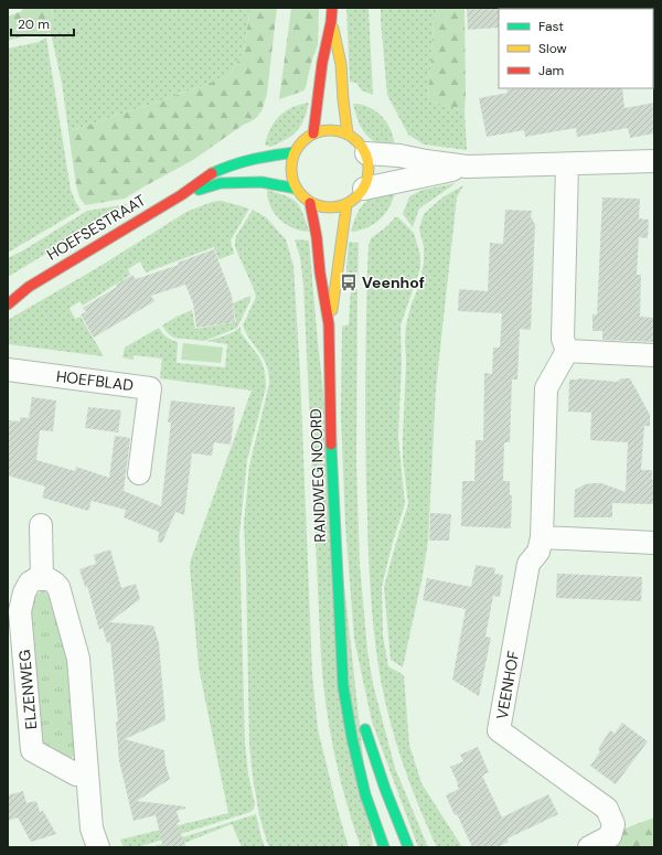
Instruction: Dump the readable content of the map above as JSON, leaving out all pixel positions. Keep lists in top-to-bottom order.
{
  "streets": {
    "main road": ["HOEFSESTRAAT", "RANDWEG NOORD"],
    "street": ["HOEFBLAD", "VEENHOF", "ELZENWEG"]
  },
  "crossings": [
    ["HOEFSESTRAAT", "RANDWEG NOORD"]
  ],
  "places": {
    "bus stop": ["Veenhof"]
  },
  "legend": ["Fast", "Slow", "Jam"],
  "scale_bar": "20 m"
}
